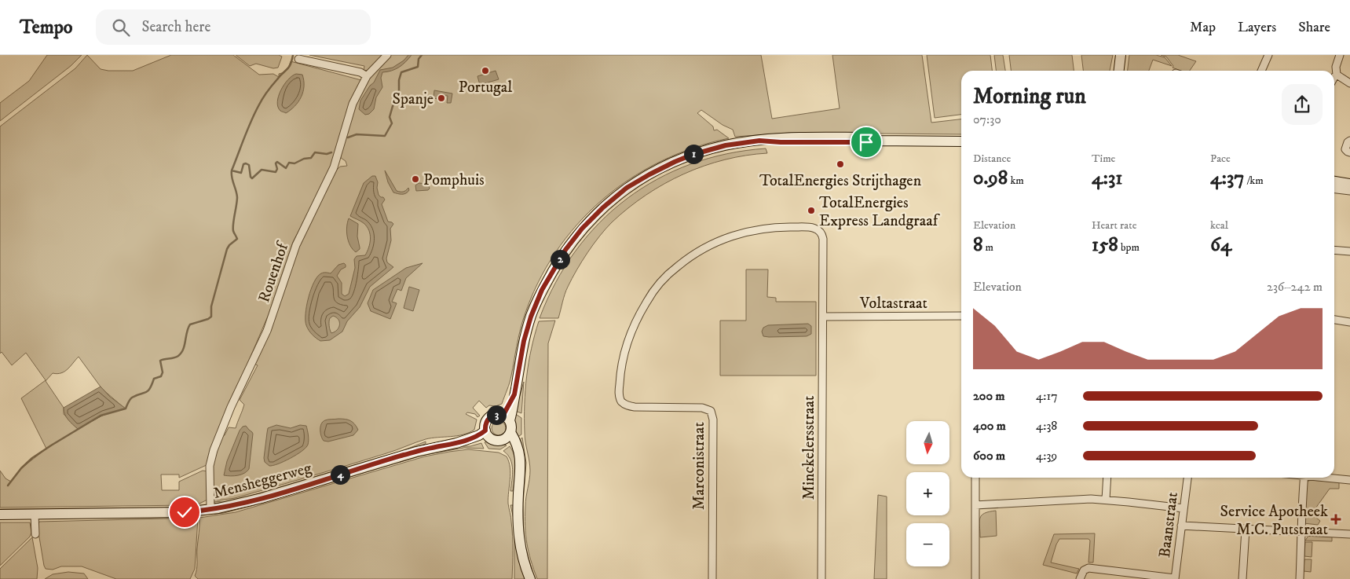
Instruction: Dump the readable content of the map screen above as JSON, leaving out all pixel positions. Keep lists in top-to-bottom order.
{
  "streets": {
    "main road": ["Mensheggerweg"],
    "street": [
      "Rouenhof",
      "Voltastraat",
      "Minckelersstraat",
      "Marconistraat",
      "Baanstraat"
    ]
  },
  "crossings": [
    ["Rouenhof", "Mensheggerweg"],
    ["Voltastraat", "Minckelersstraat"],
    ["Voltastraat", "Marconistraat"],
    ["Minckelersstraat", "Marconistraat"]
  ],
  "places": {
    "other": [
      "Portugal",
      "Spanje",
      "TotalEnergies Strijthagen",
      "Pomphuis",
      "TotalEnergies Express Landgraaf"
    ],
    "health": ["Service Apotheek M.C. Putstraat"]
  },
  "north": "bottom",
  "page": {
    "header": "Tempo",
    "search": "Search here",
    "nav": ["Map", "Layers", "Share"],
    "heading": ["Morning run", "07:30"],
    "stats": [
      ["Distance", "0.98 km"],
      ["Time", "4:31"],
      ["Pace", "4:37 /km"],
      ["Elevation", "8 m"],
      ["Heart rate", "158 bpm"],
      ["kcal", "64"]
    ],
    "pins": [
      "1",
      "2",
      "3",
      "4"
    ],
    "chart": ["Elevation", "236–242 m"],
    "list": [
      {
        "name": "200 m",
        "note": "4:17"
      },
      {
        "name": "400 m",
        "note": "4:38"
      },
      {
        "name": "600 m",
        "note": "4:39"
      }
    ],
    "map_buttons": ["+", "−"]
  }
}
